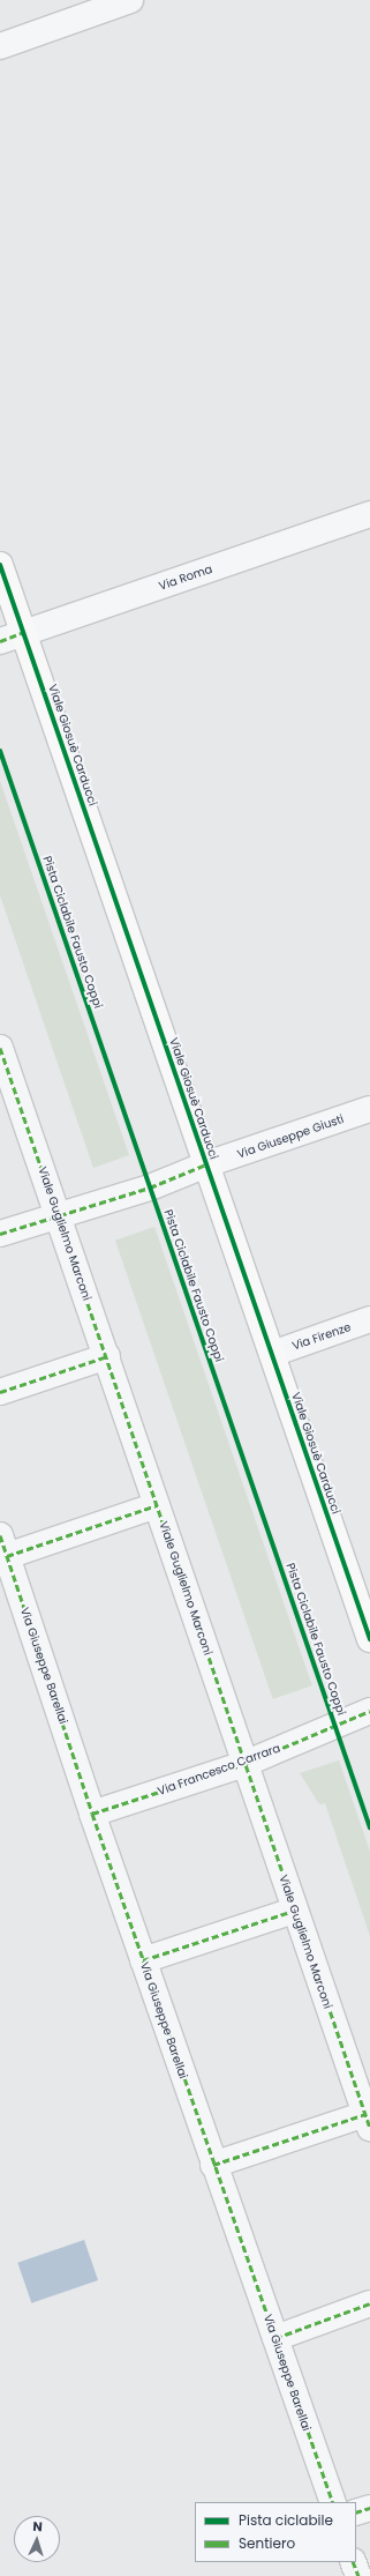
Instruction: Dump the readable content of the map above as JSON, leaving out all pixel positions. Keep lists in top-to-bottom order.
{
  "streets": {
    "street": [
      "Via Roma",
      "Viale Giosuè Carducci",
      "Via Giuseppe Giusti",
      "Viale Guglielmo Marconi",
      "Via Firenze",
      "Via Giuseppe Barellai",
      "Via Francesco Carrara"
    ],
    "cycle path": ["Pista Ciclabile Fausto Coppi"]
  },
  "crossings": [
    ["Via Roma", "Viale Giosuè Carducci"],
    ["Viale Giosuè Carducci", "Via Giuseppe Giusti"],
    ["Viale Giosuè Carducci", "Via Firenze"],
    ["Via Giuseppe Giusti", "Viale Guglielmo Marconi"],
    ["Viale Guglielmo Marconi", "Via Francesco Carrara"],
    ["Via Giuseppe Barellai", "Via Francesco Carrara"]
  ],
  "legend": ["Pista ciclabile", "Sentiero"],
  "north": "top"
}
